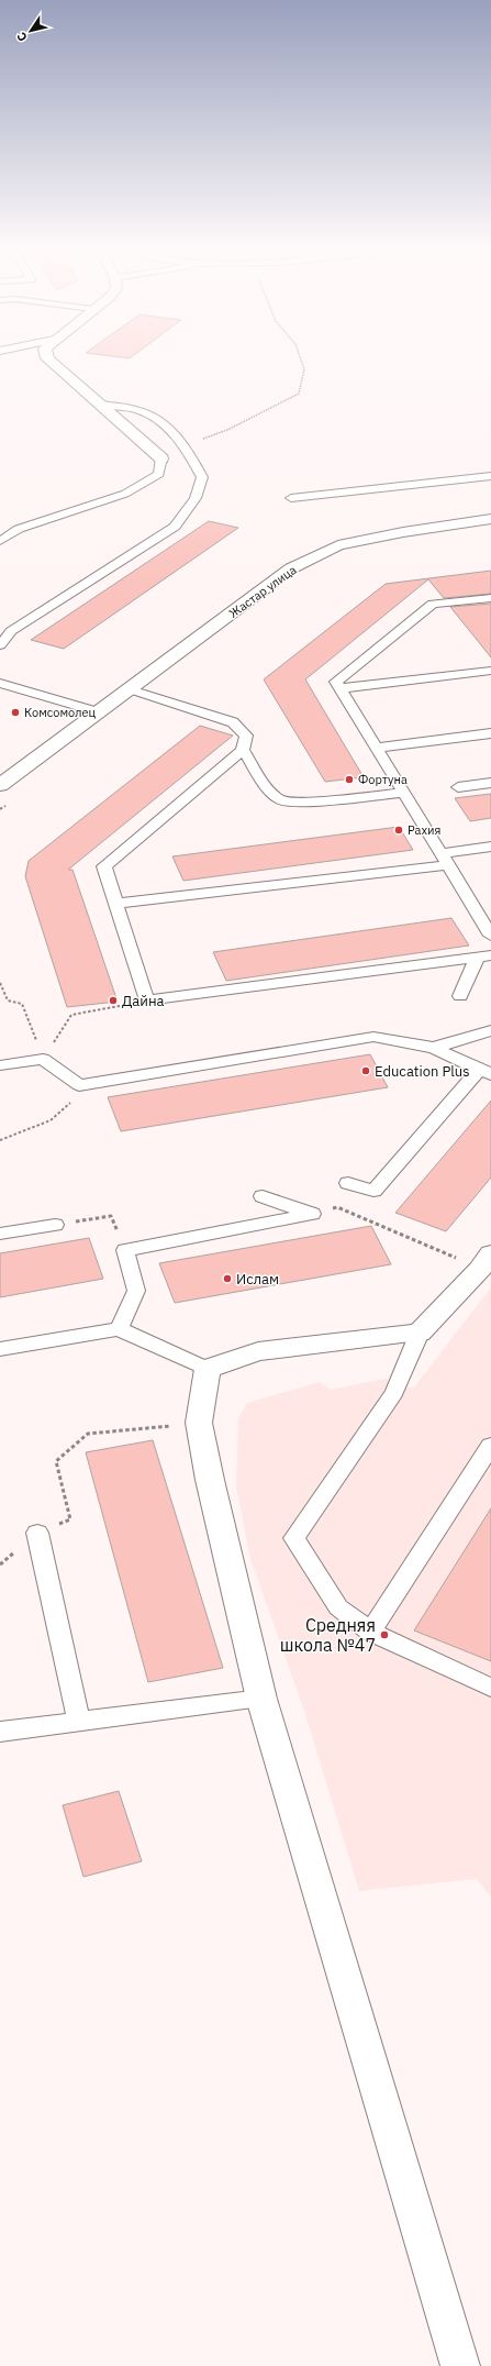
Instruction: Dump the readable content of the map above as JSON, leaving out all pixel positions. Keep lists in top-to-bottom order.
{
  "streets": {
    "street": ["Жастар улица"]
  },
  "places": [
    "Комсомолец",
    "Фортуна",
    "Рахия",
    "Дайна",
    "Education Plus",
    "Ислам",
    "Средняя школа №47"
  ],
  "north": "bottom left"
}
